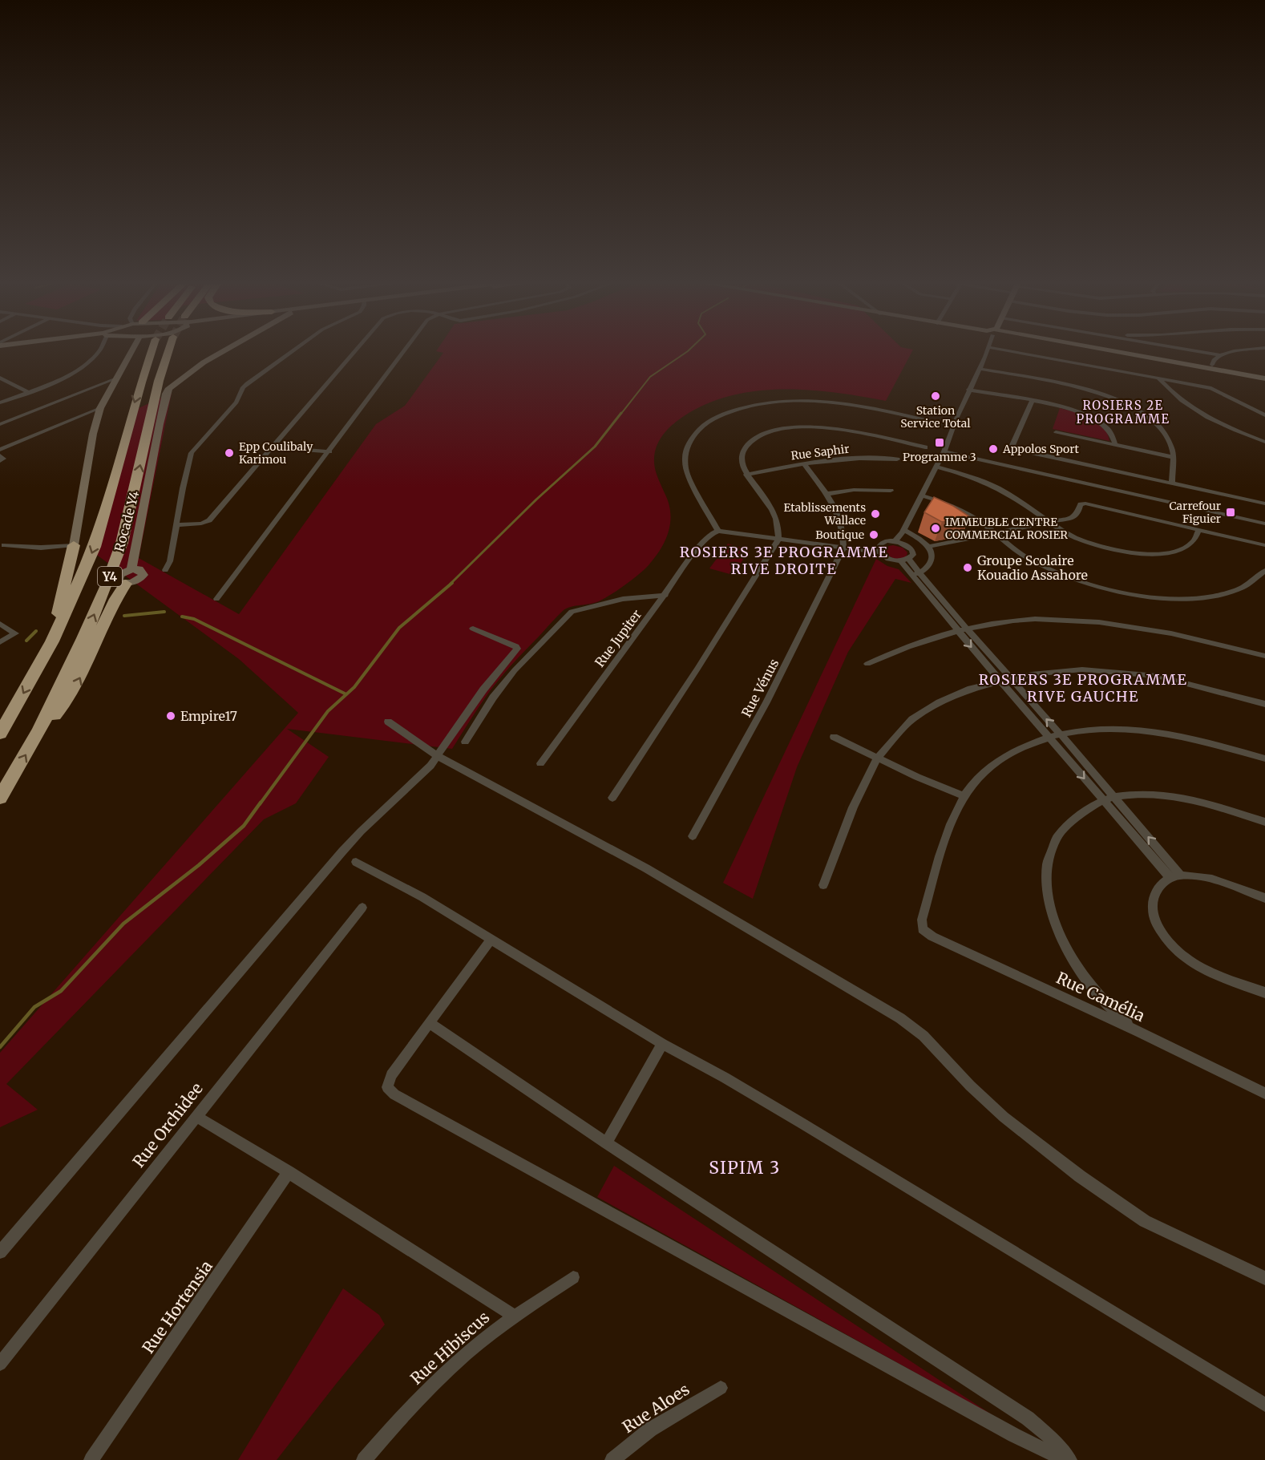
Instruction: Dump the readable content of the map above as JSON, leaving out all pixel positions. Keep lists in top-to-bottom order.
{
  "streets": {
    "highway": ["Rocade Y4", "Y4"],
    "street": [
      "Rue Saphir",
      "Rue Jupiter",
      "Rue Vénus",
      "Rue Camélia",
      "Rue Orchidee",
      "Rue Hortensia",
      "Rue Hibiscus",
      "Rue Aloes"
    ]
  },
  "districts": [
    "ROSIERS 2E PROGRAMME",
    "ROSIERS 3E PROGRAMME RIVE DROITE",
    "ROSIERS 3E PROGRAMME RIVE GAUCHE",
    "SIPIM 3"
  ],
  "places": {
    "other": [
      "Station Service Total",
      "Appolos Sport",
      "Epp Coulibaly Karimou",
      "Etablissements Wallace",
      "IMMEUBLE CENTRE COMMERCIAL ROSIER",
      "Boutique",
      "Groupe Scolaire Kouadio Assahore",
      "Empire17"
    ],
    "transit": ["Programme 3", "Carrefour Figuier"]
  }
}
